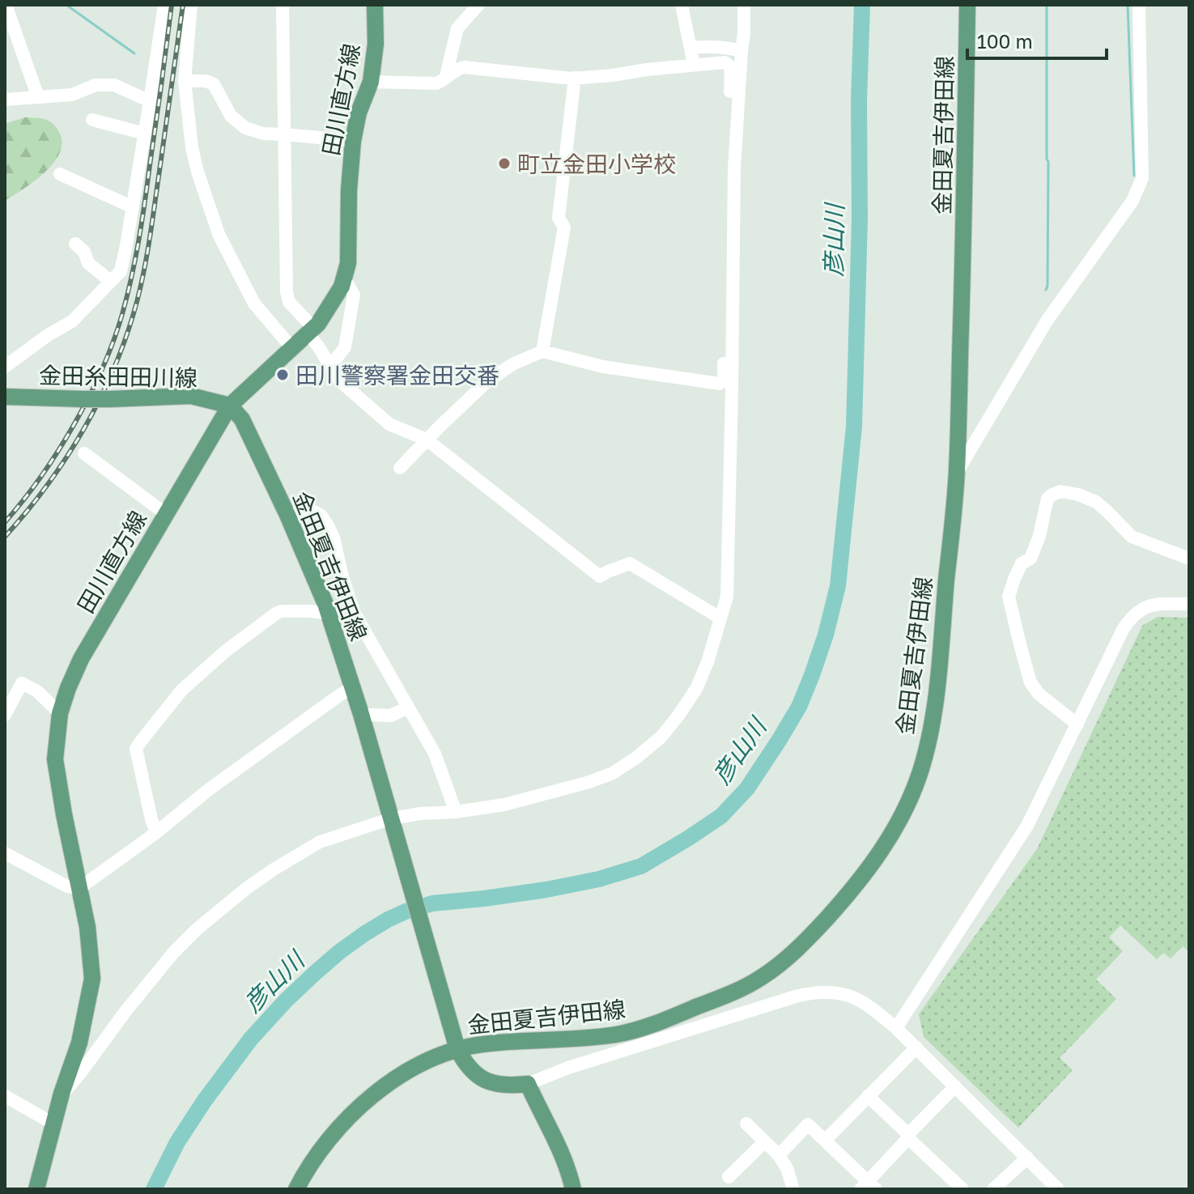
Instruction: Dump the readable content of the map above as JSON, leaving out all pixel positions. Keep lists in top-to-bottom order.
{
  "streets": {
    "main road": ["田川直方線", "金田夏吉伊田線", "金田糸田田川線"]
  },
  "crossings": [
    ["田川直方線", "金田夏吉伊田線"],
    ["田川直方線", "金田糸田田川線"],
    ["金田夏吉伊田線", "金田糸田田川線"]
  ],
  "water": ["彦山川"],
  "places": ["町立金田小学校", "田川警察署金田交番"],
  "scale_bar": "100 m"
}
